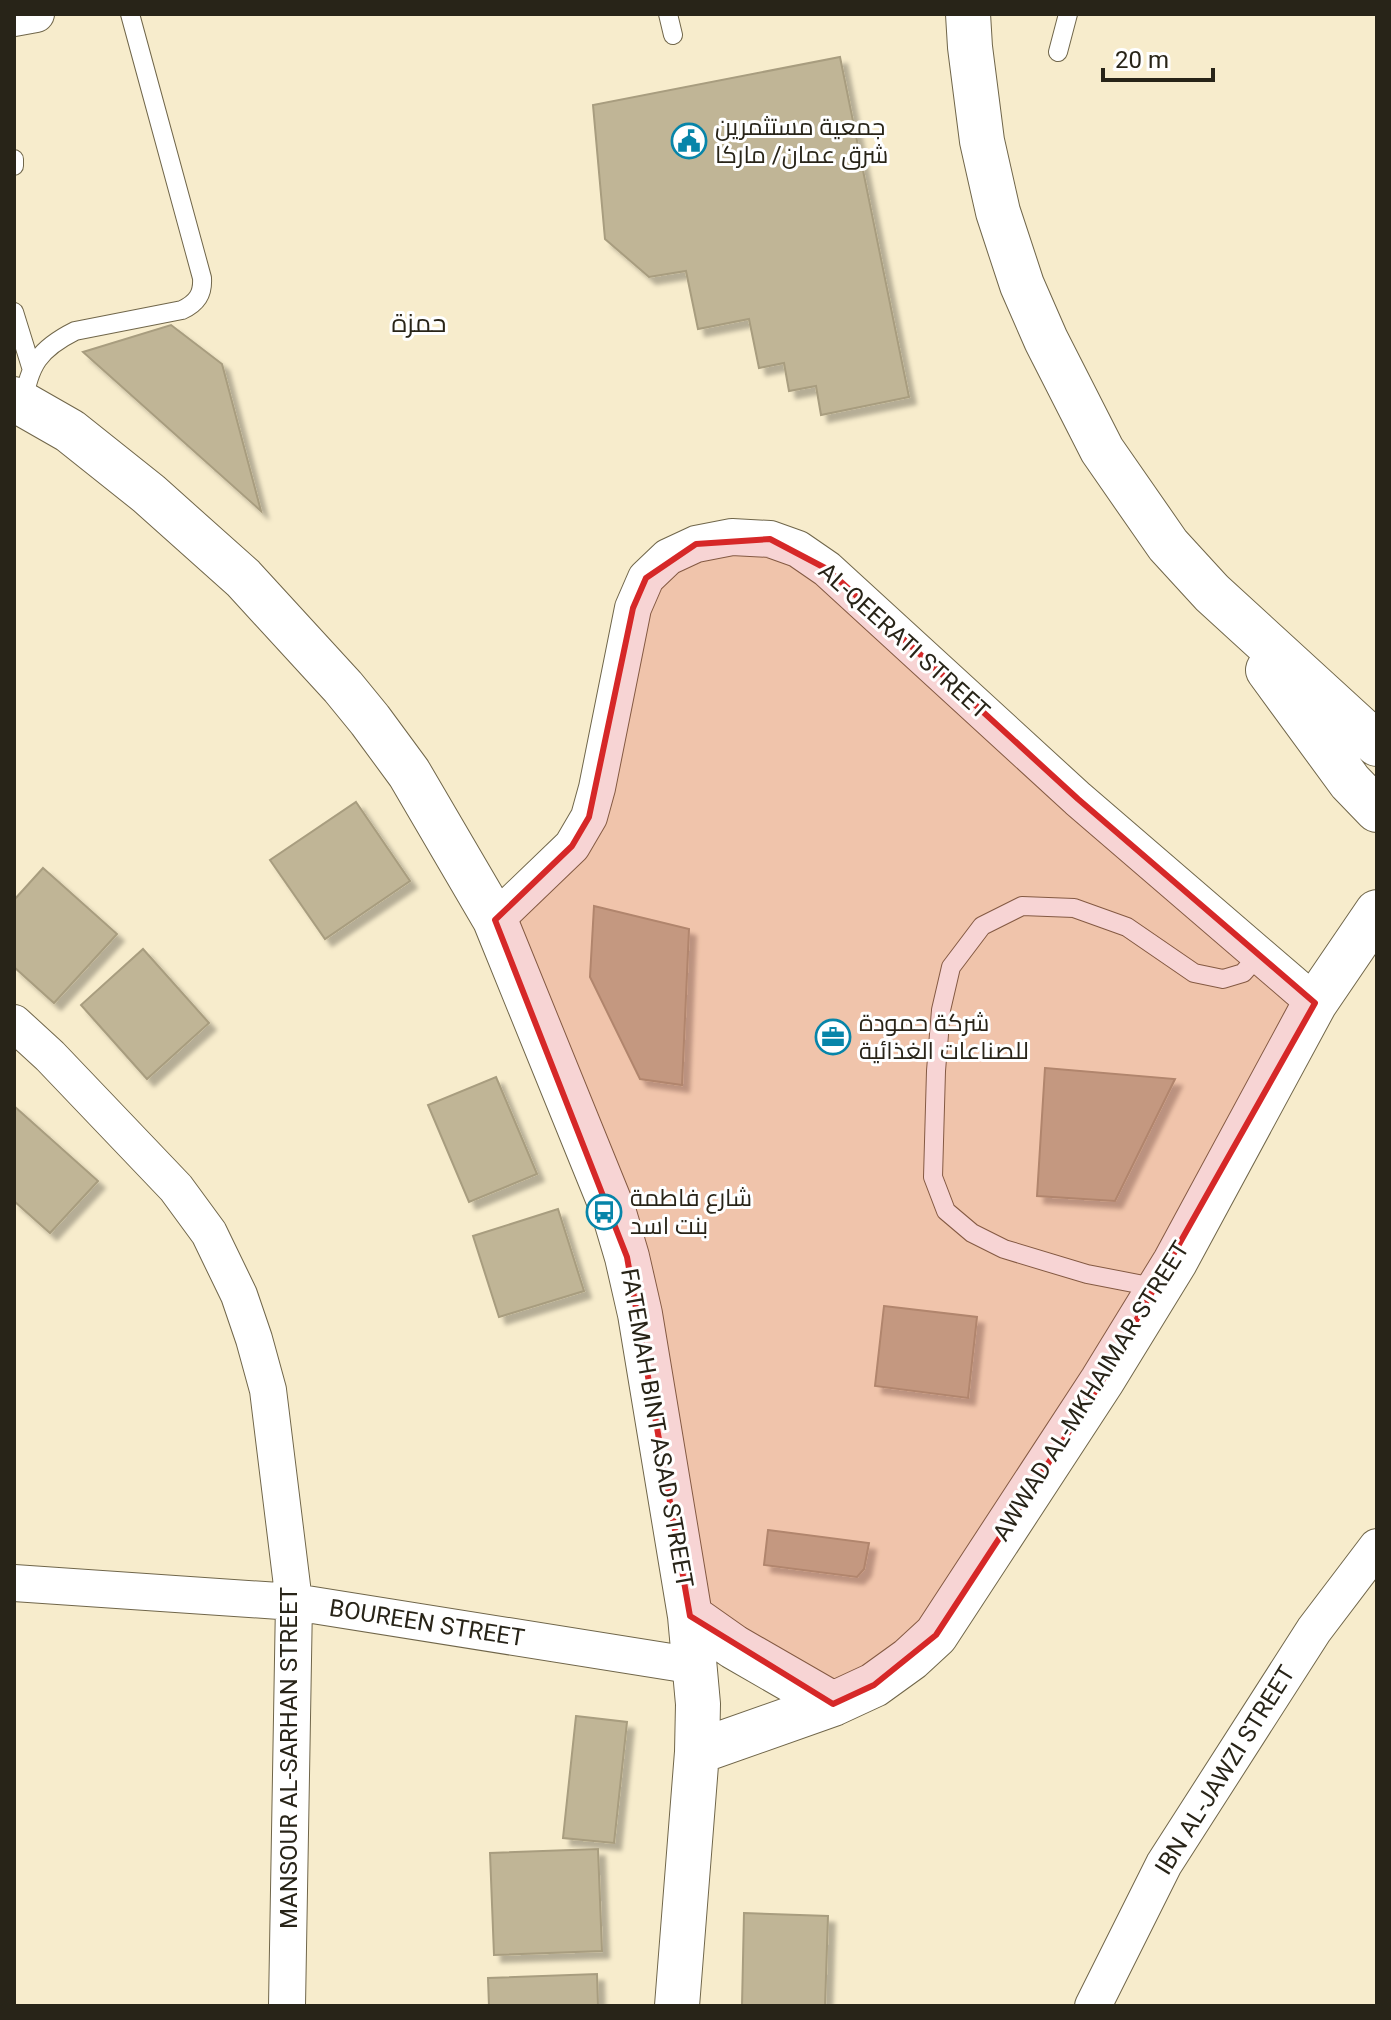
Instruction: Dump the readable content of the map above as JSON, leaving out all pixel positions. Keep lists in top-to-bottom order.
{
  "streets": {
    "street": [
      "AL-QEERATI STREET",
      "AWWAD AL-MKHAIMAR STREET",
      "FATEMAH BINT ASAD STREET",
      "BOUREEN STREET",
      "MANSOUR AL-SARHAN STREET",
      "IBN AL-JAWZI STREET"
    ]
  },
  "crossings": [
    ["AL-QEERATI STREET", "AWWAD AL-MKHAIMAR STREET"],
    ["AL-QEERATI STREET", "FATEMAH BINT ASAD STREET"],
    ["AWWAD AL-MKHAIMAR STREET", "FATEMAH BINT ASAD STREET"],
    ["FATEMAH BINT ASAD STREET", "BOUREEN STREET"],
    ["BOUREEN STREET", "MANSOUR AL-SARHAN STREET"]
  ],
  "districts": ["حمزة"],
  "places": {
    "public building": ["جمعية مستثمرين شرق عمان/ ماركا"],
    "office": ["شركة حمودة للصناعات الغذائية"],
    "bus stop": ["شارع فاطمة بنت اسد"]
  },
  "scale_bar": "20 m"
}
